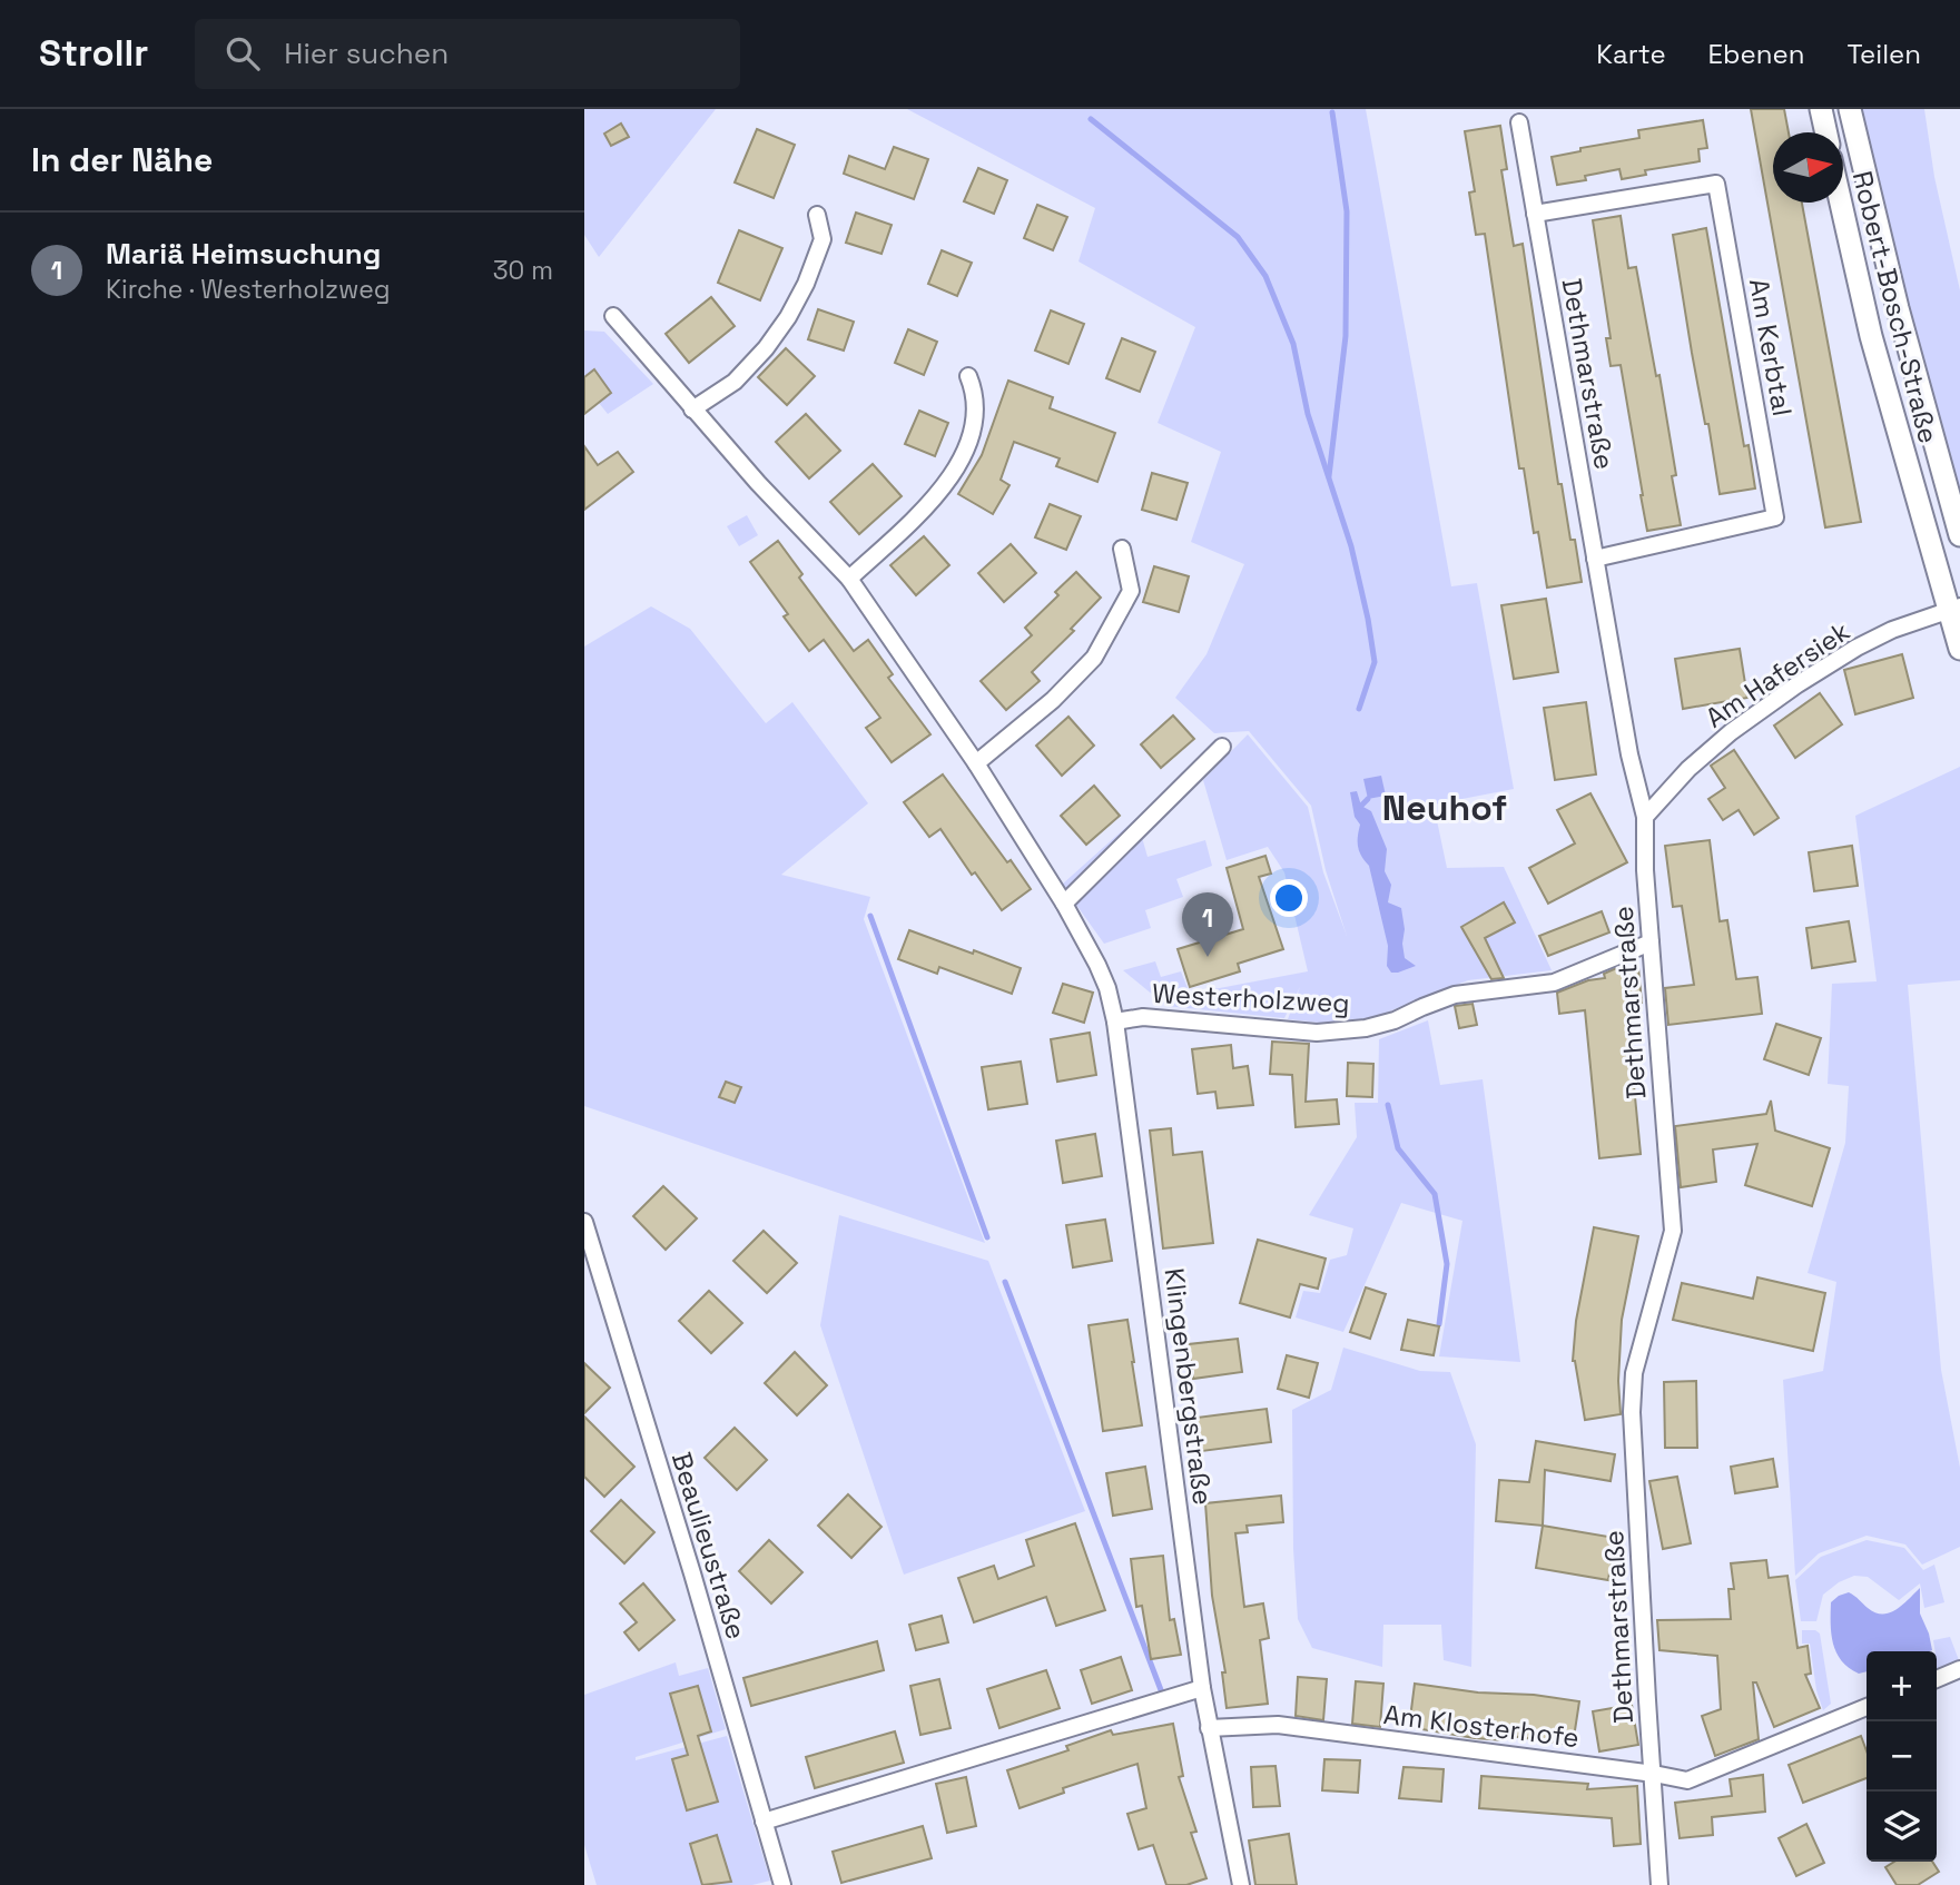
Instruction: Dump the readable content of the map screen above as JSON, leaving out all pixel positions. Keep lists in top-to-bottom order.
{
  "streets": {
    "main road": ["Robert-Bosch-Straße"],
    "street": [
      "Am Kerbtal",
      "Dethmarstraße",
      "Am Hafersiek",
      "Westerholzweg",
      "Klingenbergstraße",
      "Beaulieustraße",
      "Am Klosterhofe"
    ]
  },
  "crossings": [
    ["Robert-Bosch-Straße", "Am Hafersiek"],
    ["Am Kerbtal", "Dethmarstraße"],
    ["Dethmarstraße", "Am Hafersiek"],
    ["Dethmarstraße", "Westerholzweg"],
    ["Dethmarstraße", "Am Klosterhofe"],
    ["Westerholzweg", "Klingenbergstraße"],
    ["Klingenbergstraße", "Am Klosterhofe"]
  ],
  "districts": ["Neuhof"],
  "north": "right",
  "page": {
    "header": "Strollr",
    "search": "Hier suchen",
    "nav": ["Karte", "Ebenen", "Teilen"],
    "heading": "In der Nähe",
    "list": [
      {
        "mark": "1",
        "name": "Mariä Heimsuchung",
        "note": "Kirche · Westerholzweg",
        "value": "30 m"
      }
    ],
    "pins": "1",
    "map_buttons": ["+", "−"]
  }
}
